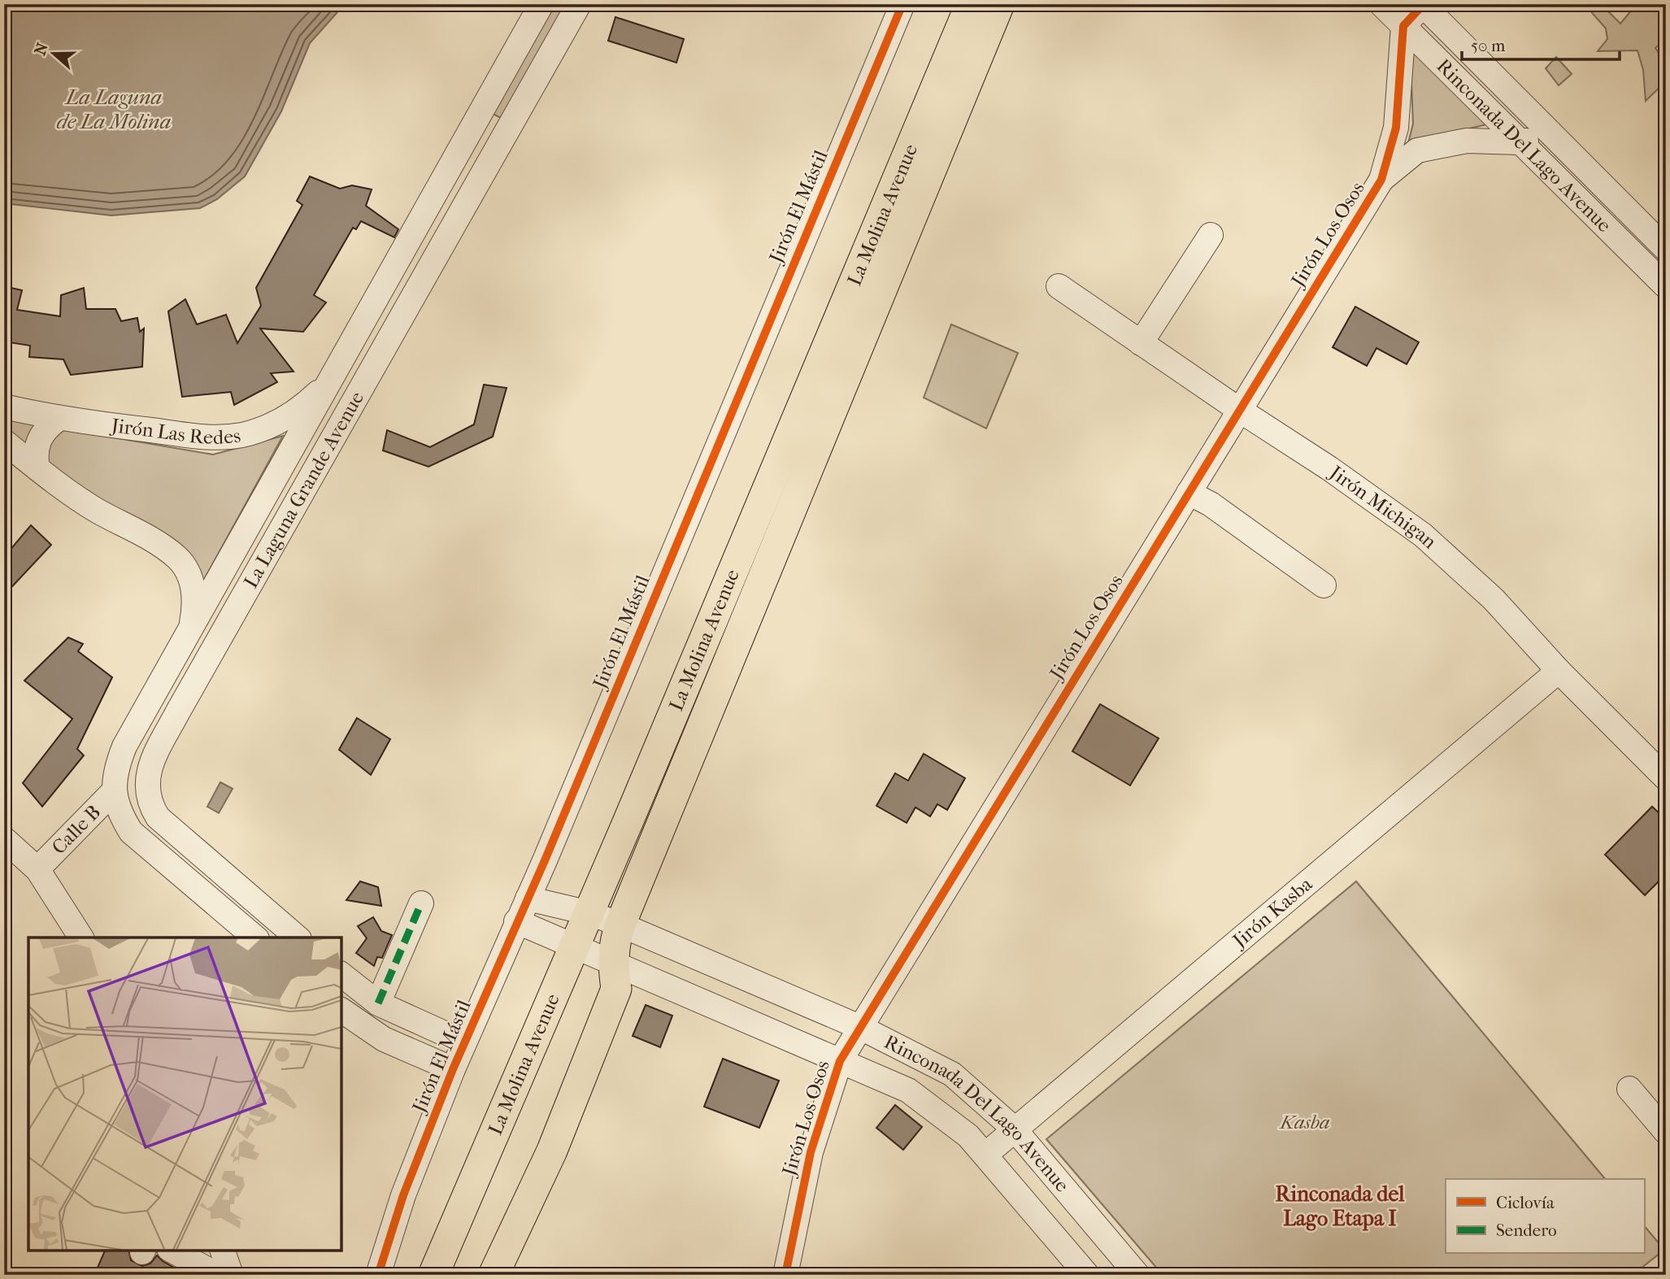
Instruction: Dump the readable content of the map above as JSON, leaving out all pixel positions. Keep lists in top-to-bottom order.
{
  "streets": {
    "main road": ["La Molina Avenue"],
    "street": [
      "Rinconada Del Lago Avenue",
      "Jirón El Mástil",
      "Jirón Los Osos",
      "Jirón Las Redes",
      "La Laguna Grande Avenue",
      "Jirón Michigan",
      "Calle B",
      "Jirón Kasba"
    ]
  },
  "crossings": [
    ["Rinconada Del Lago Avenue", "Jirón El Mástil"],
    ["Rinconada Del Lago Avenue", "La Molina Avenue"],
    ["Rinconada Del Lago Avenue", "Jirón Los Osos"],
    ["Rinconada Del Lago Avenue", "Jirón Kasba"],
    ["Jirón Los Osos", "Jirón Michigan"],
    ["Jirón Las Redes", "La Laguna Grande Avenue"],
    ["La Laguna Grande Avenue", "Calle B"],
    ["Jirón Michigan", "Jirón Kasba"]
  ],
  "districts": ["Rinconada del Lago Etapa I"],
  "water": ["La Laguna de La Molina"],
  "parks": ["Kasba"],
  "legend": ["Ciclovía", "Sendero"],
  "scale_bar": "50 m",
  "north": "left"
}
